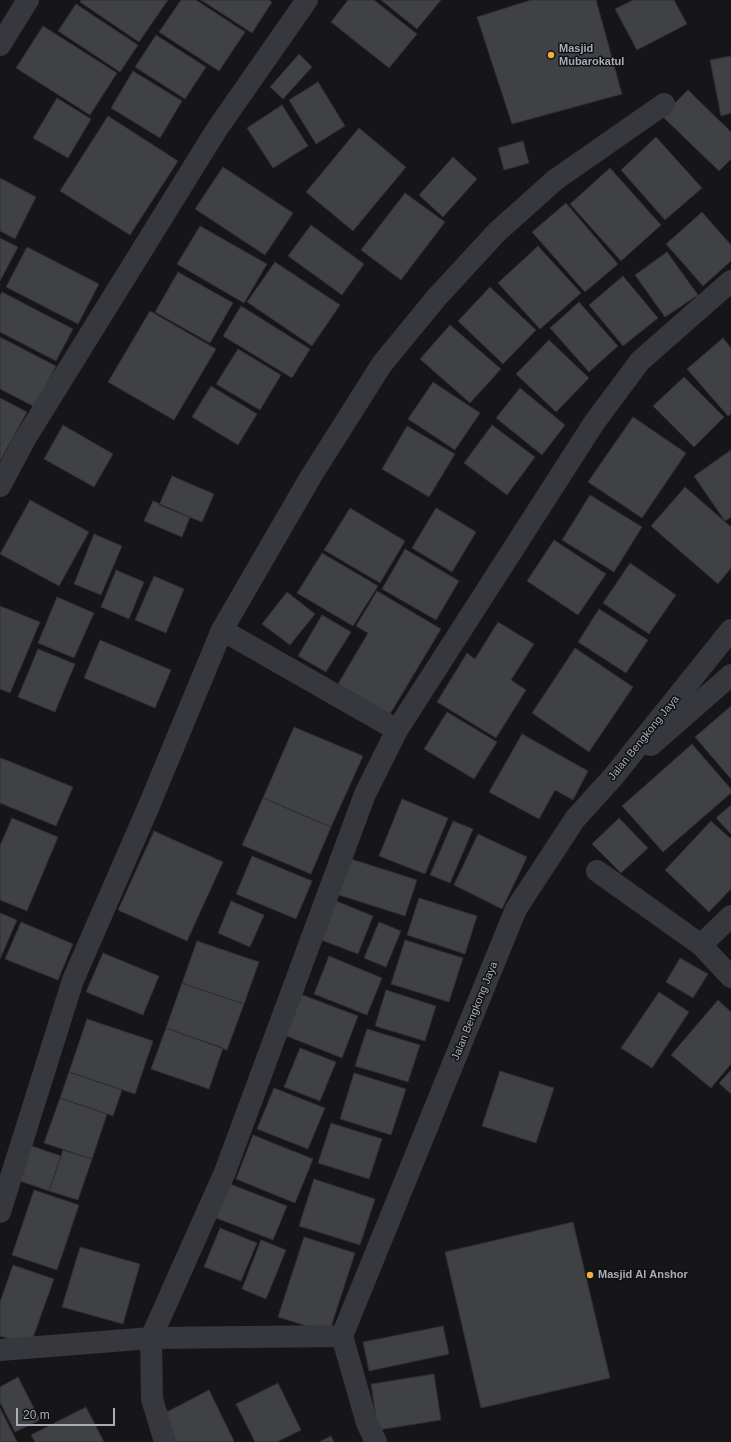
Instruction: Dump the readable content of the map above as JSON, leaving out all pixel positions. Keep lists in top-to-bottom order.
{
  "streets": {
    "street": ["Jalan Bengkong Jaya"]
  },
  "places": ["Masjid Mubarokatul", "Masjid Al Anshor"],
  "scale_bar": "20 m"
}
